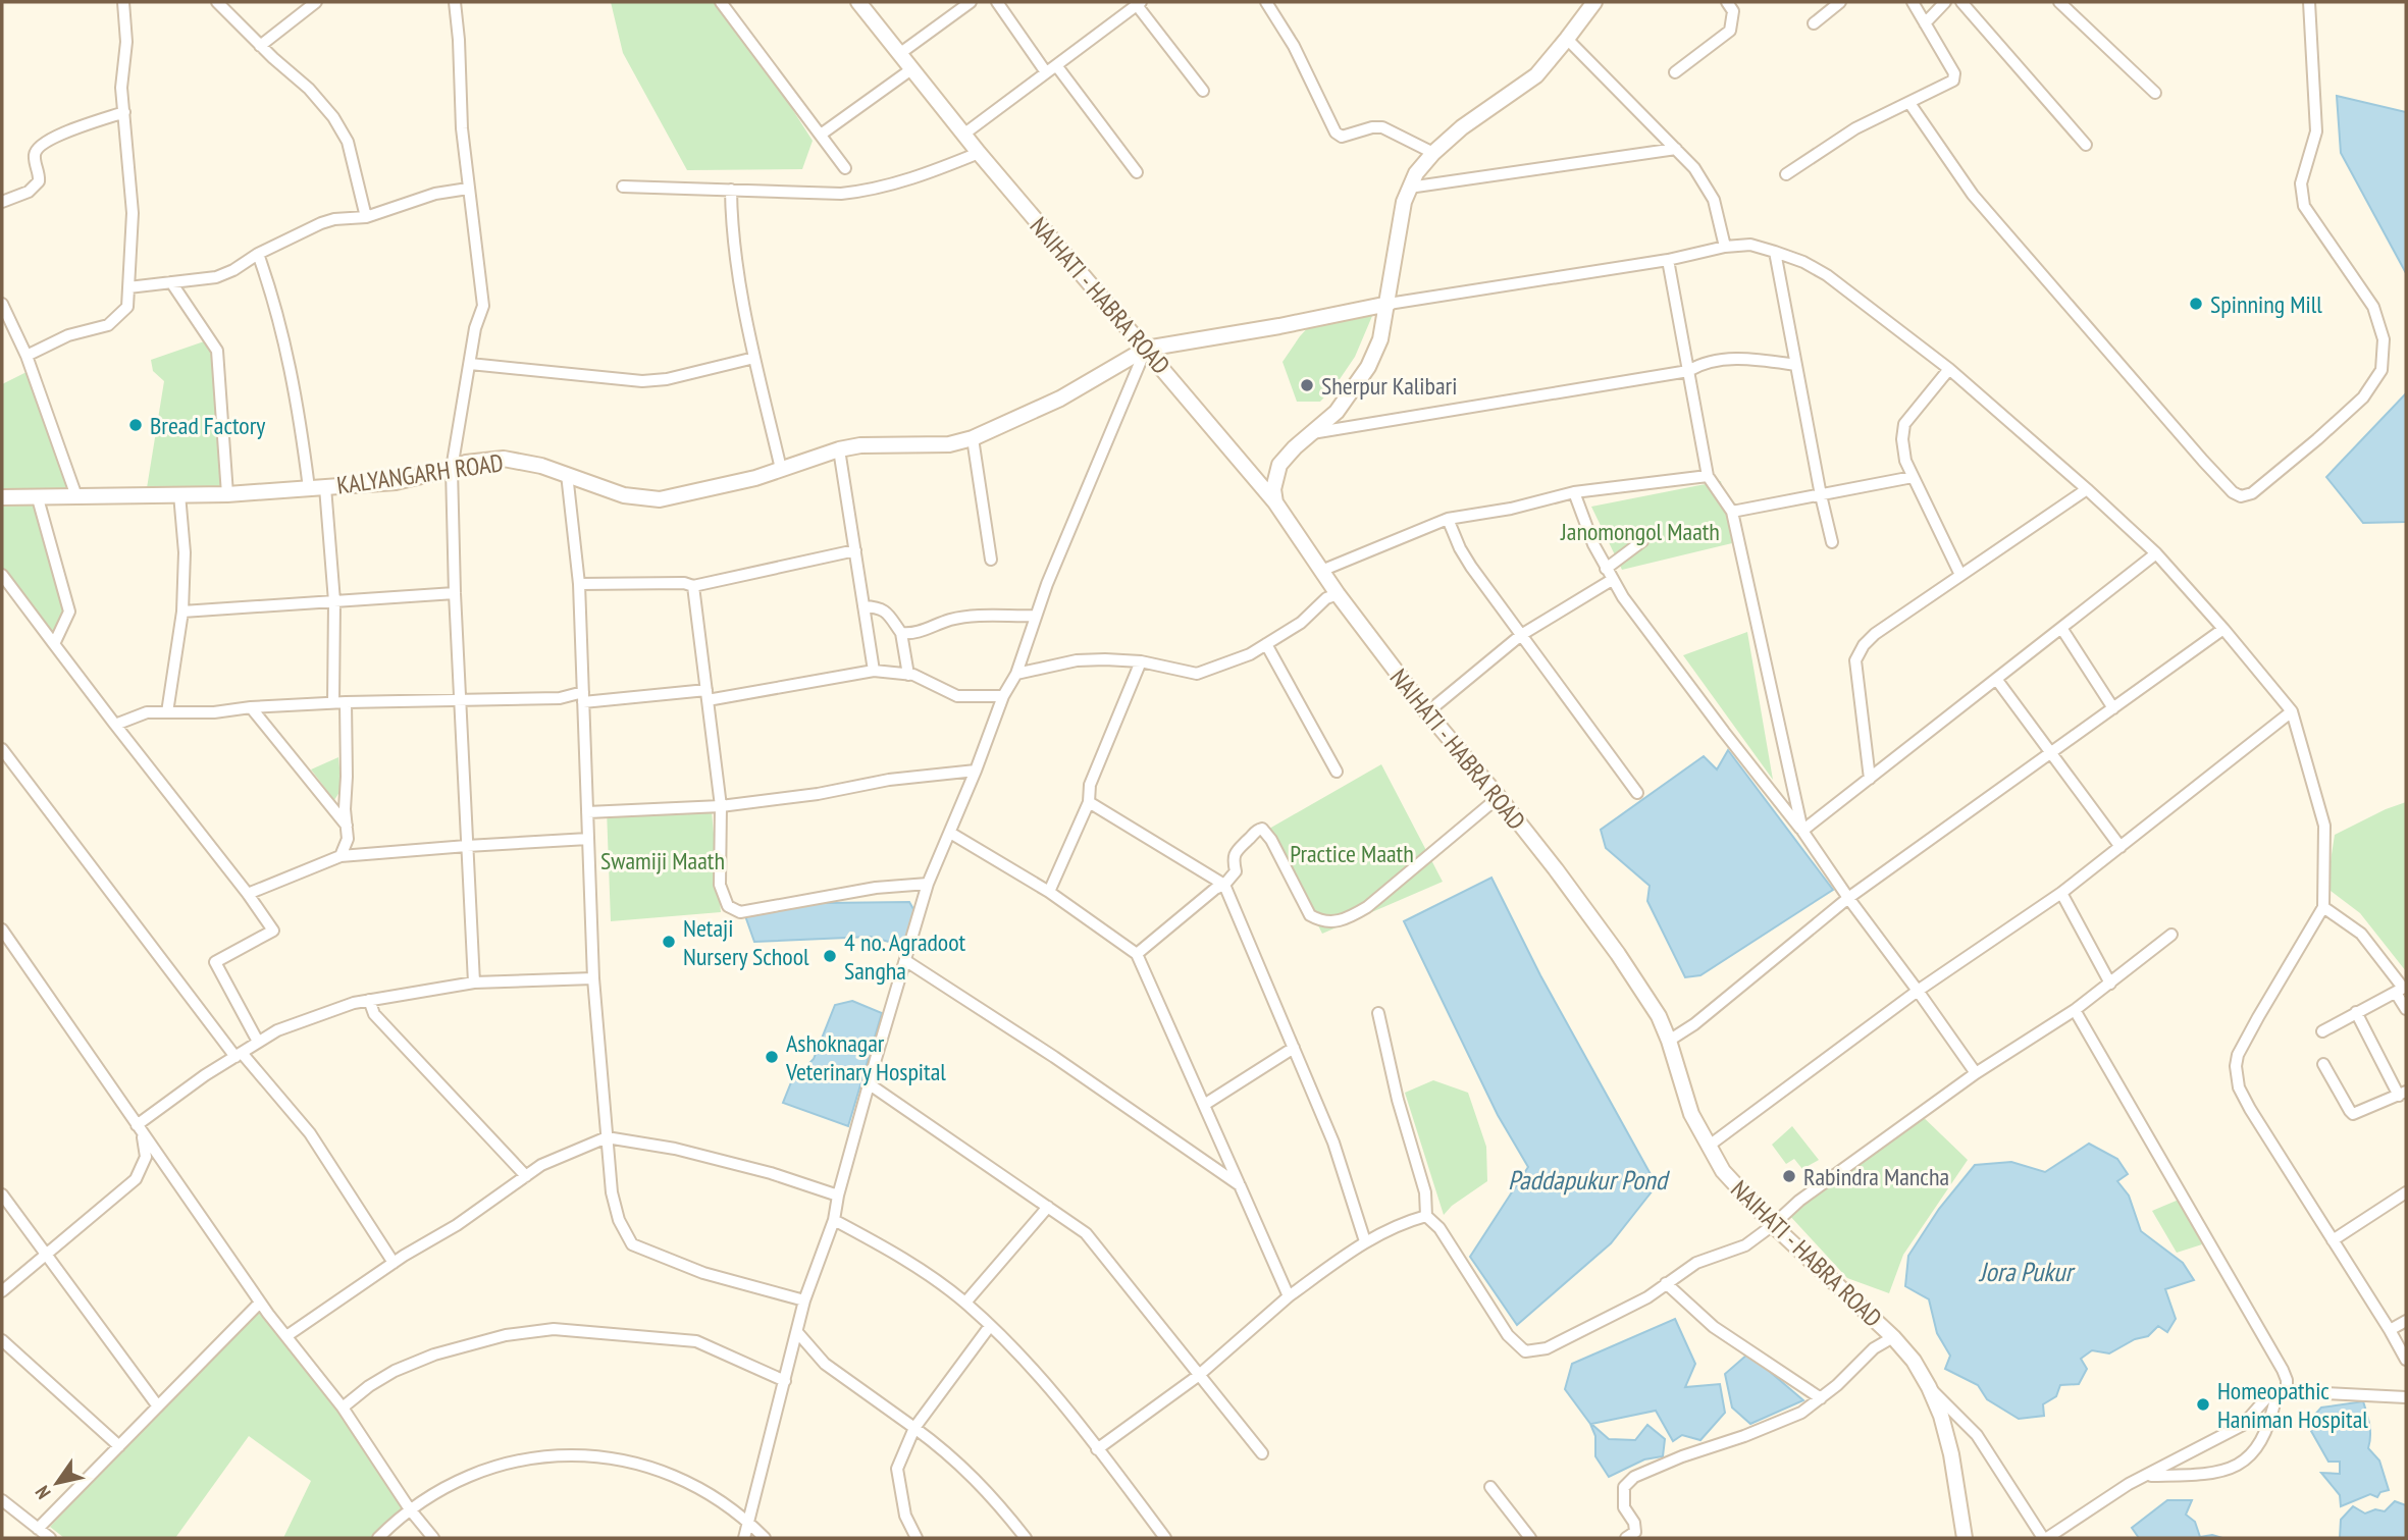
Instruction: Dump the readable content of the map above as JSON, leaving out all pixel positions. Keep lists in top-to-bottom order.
{
  "streets": {
    "main road": ["NAIHATI - HABRA ROAD", "KALYANGARH ROAD"]
  },
  "crossings": [
    ["NAIHATI - HABRA ROAD", "KALYANGARH ROAD"]
  ],
  "water": ["Paddapukur Pond", "Jora Pukur"],
  "parks": ["Janomongol Maath", "Practice Maath", "Swamiji Maath"],
  "places": [
    "Spinning Mill",
    "Sherpur Kalibari",
    "Bread Factory",
    "Netaji Nursery School",
    "4 no. Agradoot Sangha",
    "Ashoknagar Veterinary Hospital",
    "Rabindra Mancha",
    "Homeopathic Haniman Hospital"
  ],
  "north": "bottom left"
}
